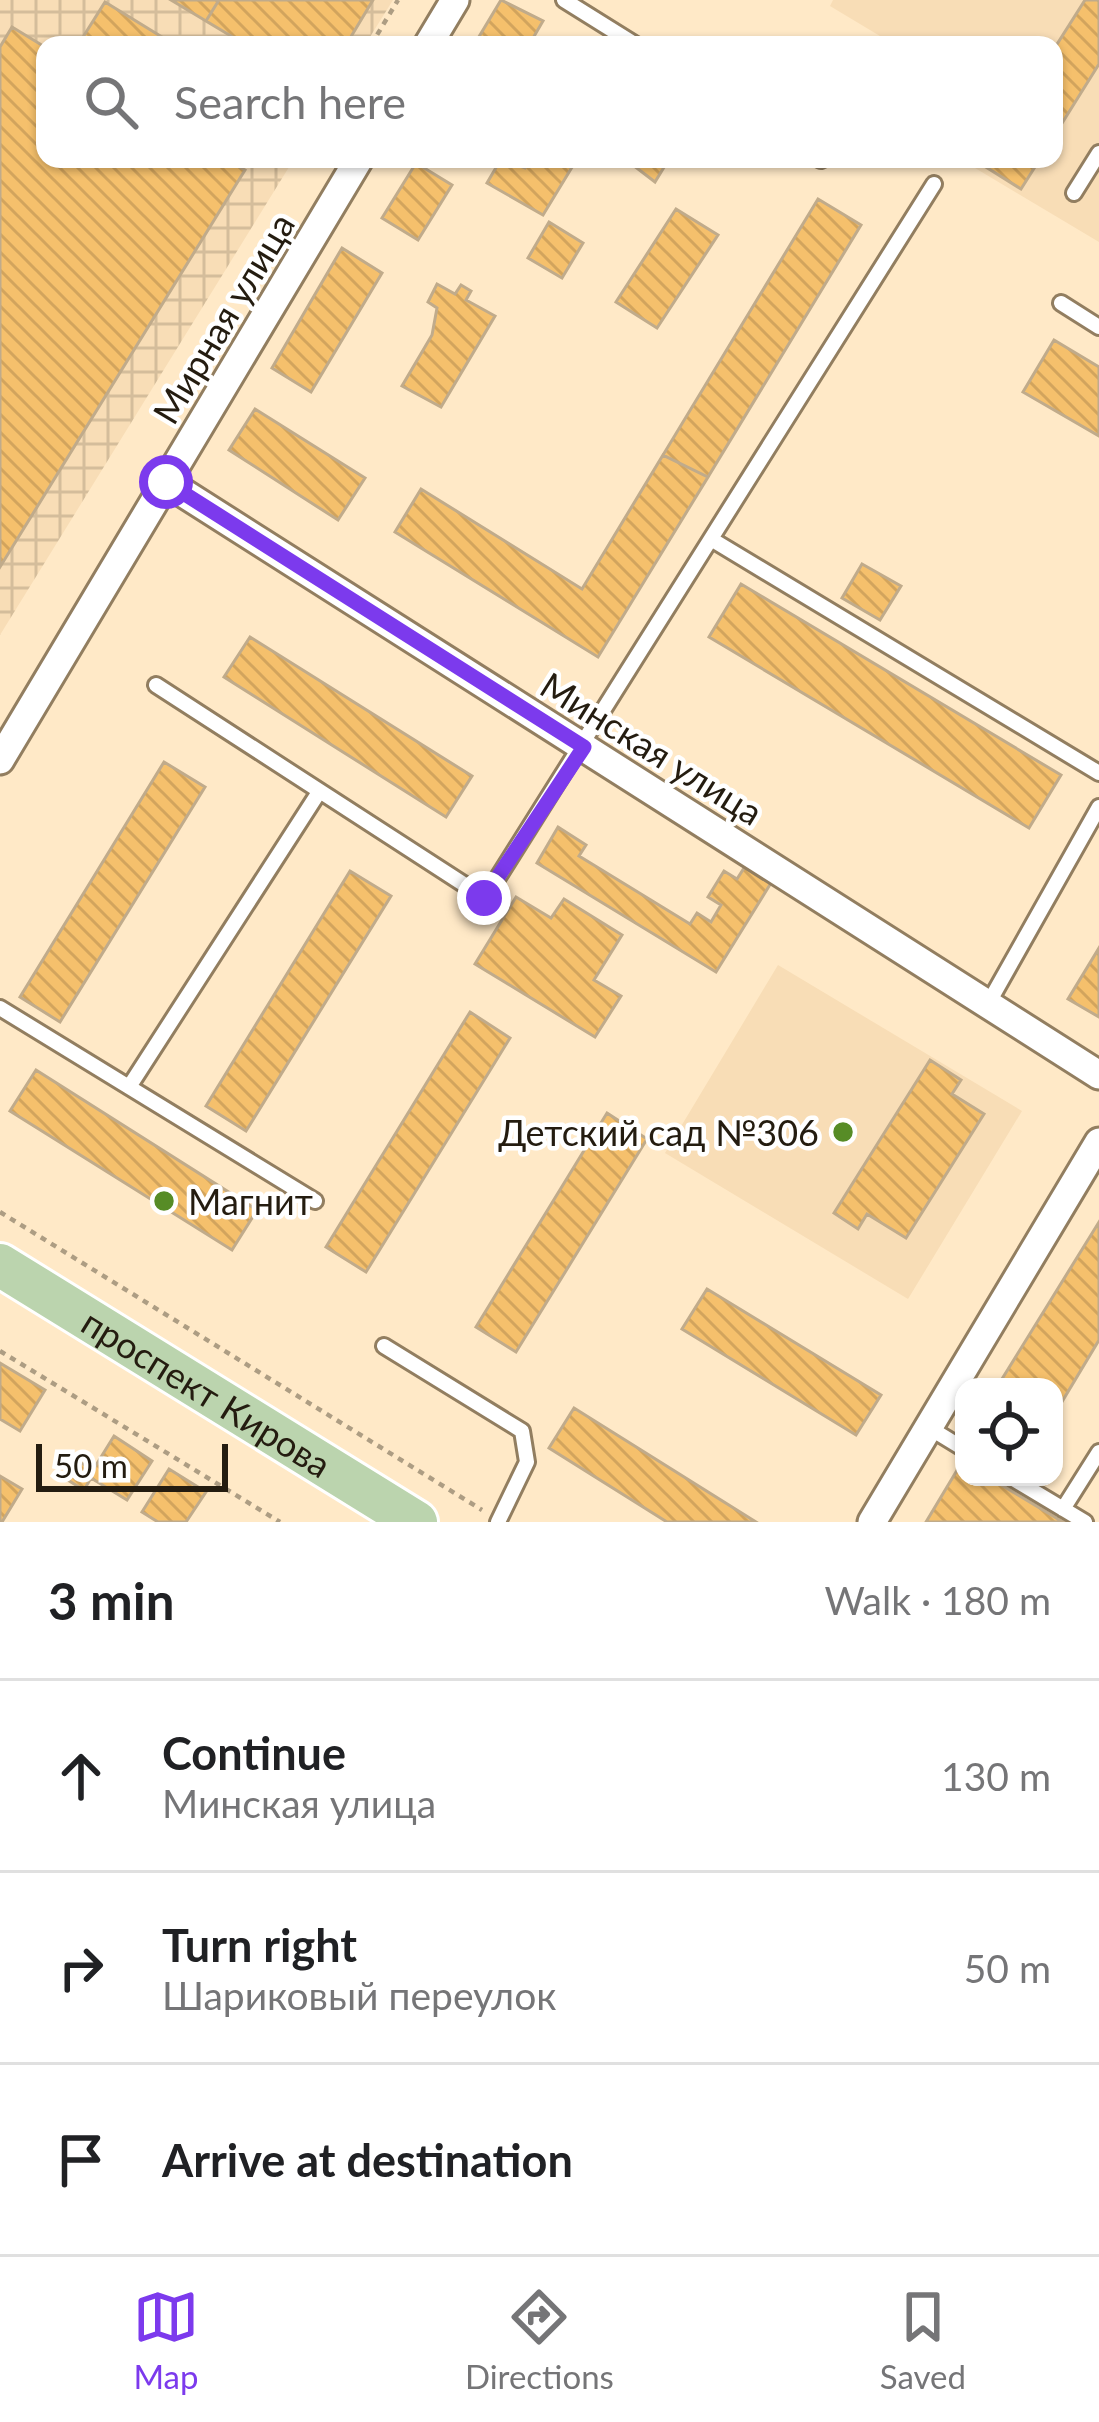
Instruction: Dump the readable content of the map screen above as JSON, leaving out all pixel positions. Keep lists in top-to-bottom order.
{
  "streets": {
    "main road": ["проспект Кирова"],
    "street": ["Мирная улица", "Минская улица"]
  },
  "crossings": [
    ["Мирная улица", "Минская улица"]
  ],
  "places": ["Детский сад №306", "Магнит"],
  "scale_bar": "50 m",
  "page": {
    "search": "Search here",
    "scale": "50 m",
    "heading": ["3 min", "Walk · 180 m"],
    "list": [
      ["Continue", "Минская улица", "130 m"],
      ["Turn right", "Шариковый переулок", "50 m"],
      "Arrive at destination"
    ],
    "nav": ["Map", "Directions", "Saved"]
  }
}
